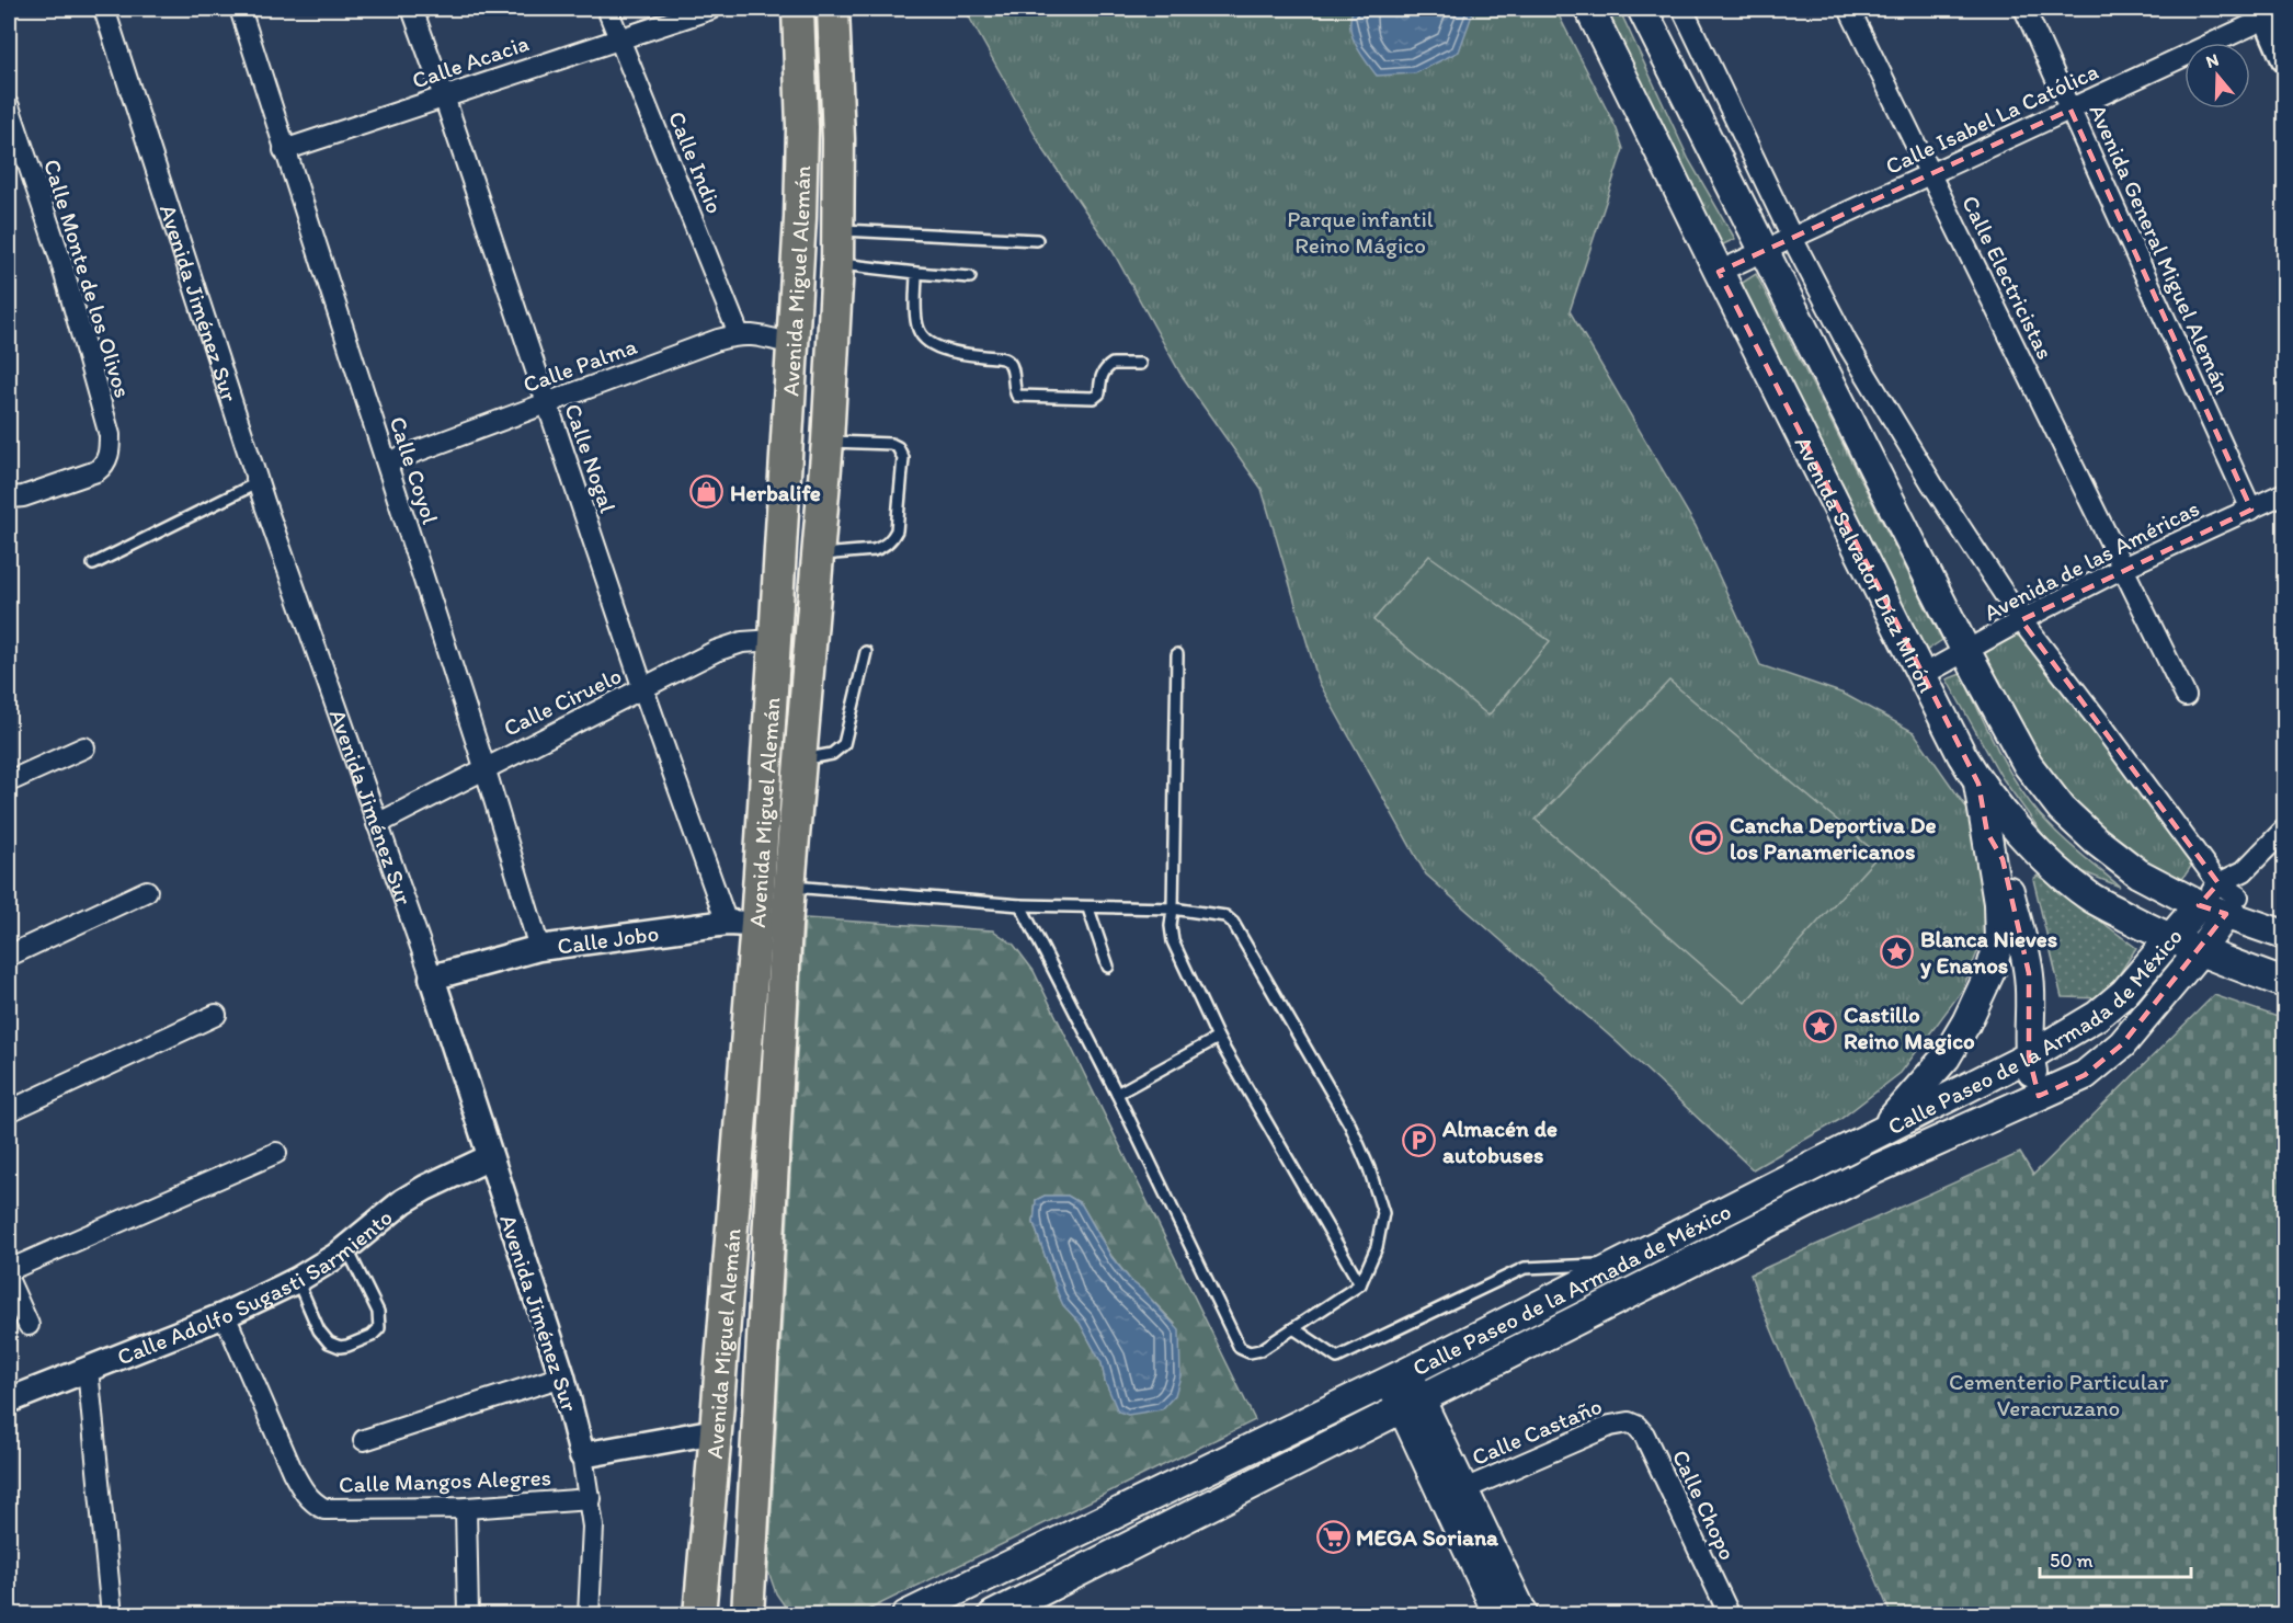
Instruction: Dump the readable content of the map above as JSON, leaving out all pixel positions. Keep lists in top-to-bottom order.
{
  "streets": {
    "main road": ["Avenida Miguel Alemán", "Avenida Salvador Díaz Mirón", "Calle Paseo de la Armada de México"],
    "street": [
      "Calle Acacia",
      "Calle Isabel La Católica",
      "Calle Indio",
      "Avenida General Miguel Alemán",
      "Calle Electricistas",
      "Calle Monte de los Olivos",
      "Avenida Jiménez Sur",
      "Calle Palma",
      "Calle Nogal",
      "Calle Coyol",
      "Avenida de las Américas",
      "Calle Ciruelo",
      "Calle Jobo",
      "Calle Adolfo Sugasti Sarmiento",
      "Calle Castaño",
      "Calle Mangos Alegres",
      "Calle Chopo"
    ]
  },
  "crossings": [
    ["Calle Acacia", "Calle Indio"],
    ["Calle Acacia", "Calle Nogal"],
    ["Calle Acacia", "Calle Coyol"],
    ["Calle Isabel La Católica", "Avenida General Miguel Alemán"],
    ["Calle Isabel La Católica", "Calle Electricistas"],
    ["Calle Isabel La Católica", "Avenida Salvador Díaz Mirón"],
    ["Calle Indio", "Calle Palma"],
    ["Avenida General Miguel Alemán", "Avenida de las Américas"],
    ["Calle Electricistas", "Avenida de las Américas"],
    ["Avenida Miguel Alemán", "Calle Palma"],
    ["Avenida Miguel Alemán", "Calle Nogal"],
    ["Avenida Miguel Alemán", "Calle Ciruelo"],
    ["Avenida Miguel Alemán", "Calle Jobo"],
    ["Avenida Jiménez Sur", "Calle Ciruelo"],
    ["Avenida Jiménez Sur", "Calle Jobo"],
    ["Avenida Jiménez Sur", "Calle Adolfo Sugasti Sarmiento"],
    ["Avenida Jiménez Sur", "Calle Mangos Alegres"],
    ["Calle Palma", "Calle Nogal"],
    ["Calle Palma", "Calle Coyol"],
    ["Calle Nogal", "Calle Ciruelo"],
    ["Calle Nogal", "Calle Jobo"],
    ["Calle Coyol", "Calle Ciruelo"],
    ["Calle Coyol", "Calle Jobo"],
    ["Avenida de las Américas", "Avenida Salvador Díaz Mirón"],
    ["Avenida Salvador Díaz Mirón", "Calle Paseo de la Armada de México"],
    ["Calle Adolfo Sugasti Sarmiento", "Calle Mangos Alegres"],
    ["Calle Castaño", "Calle Chopo"]
  ],
  "parks": ["Parque infantil Reino Mágico", "Cementerio Particular Veracruzano"],
  "places": {
    "shop": ["Herbalife"],
    "sports": ["Cancha Deportiva De los Panamericanos"],
    "place": ["Blanca Nieves y Enanos", "Castillo Reino Magico"],
    "parking": ["Almacén de autobuses"],
    "supermarket": ["MEGA Soriana"]
  },
  "scale_bar": "50 m",
  "north": "top"
}
